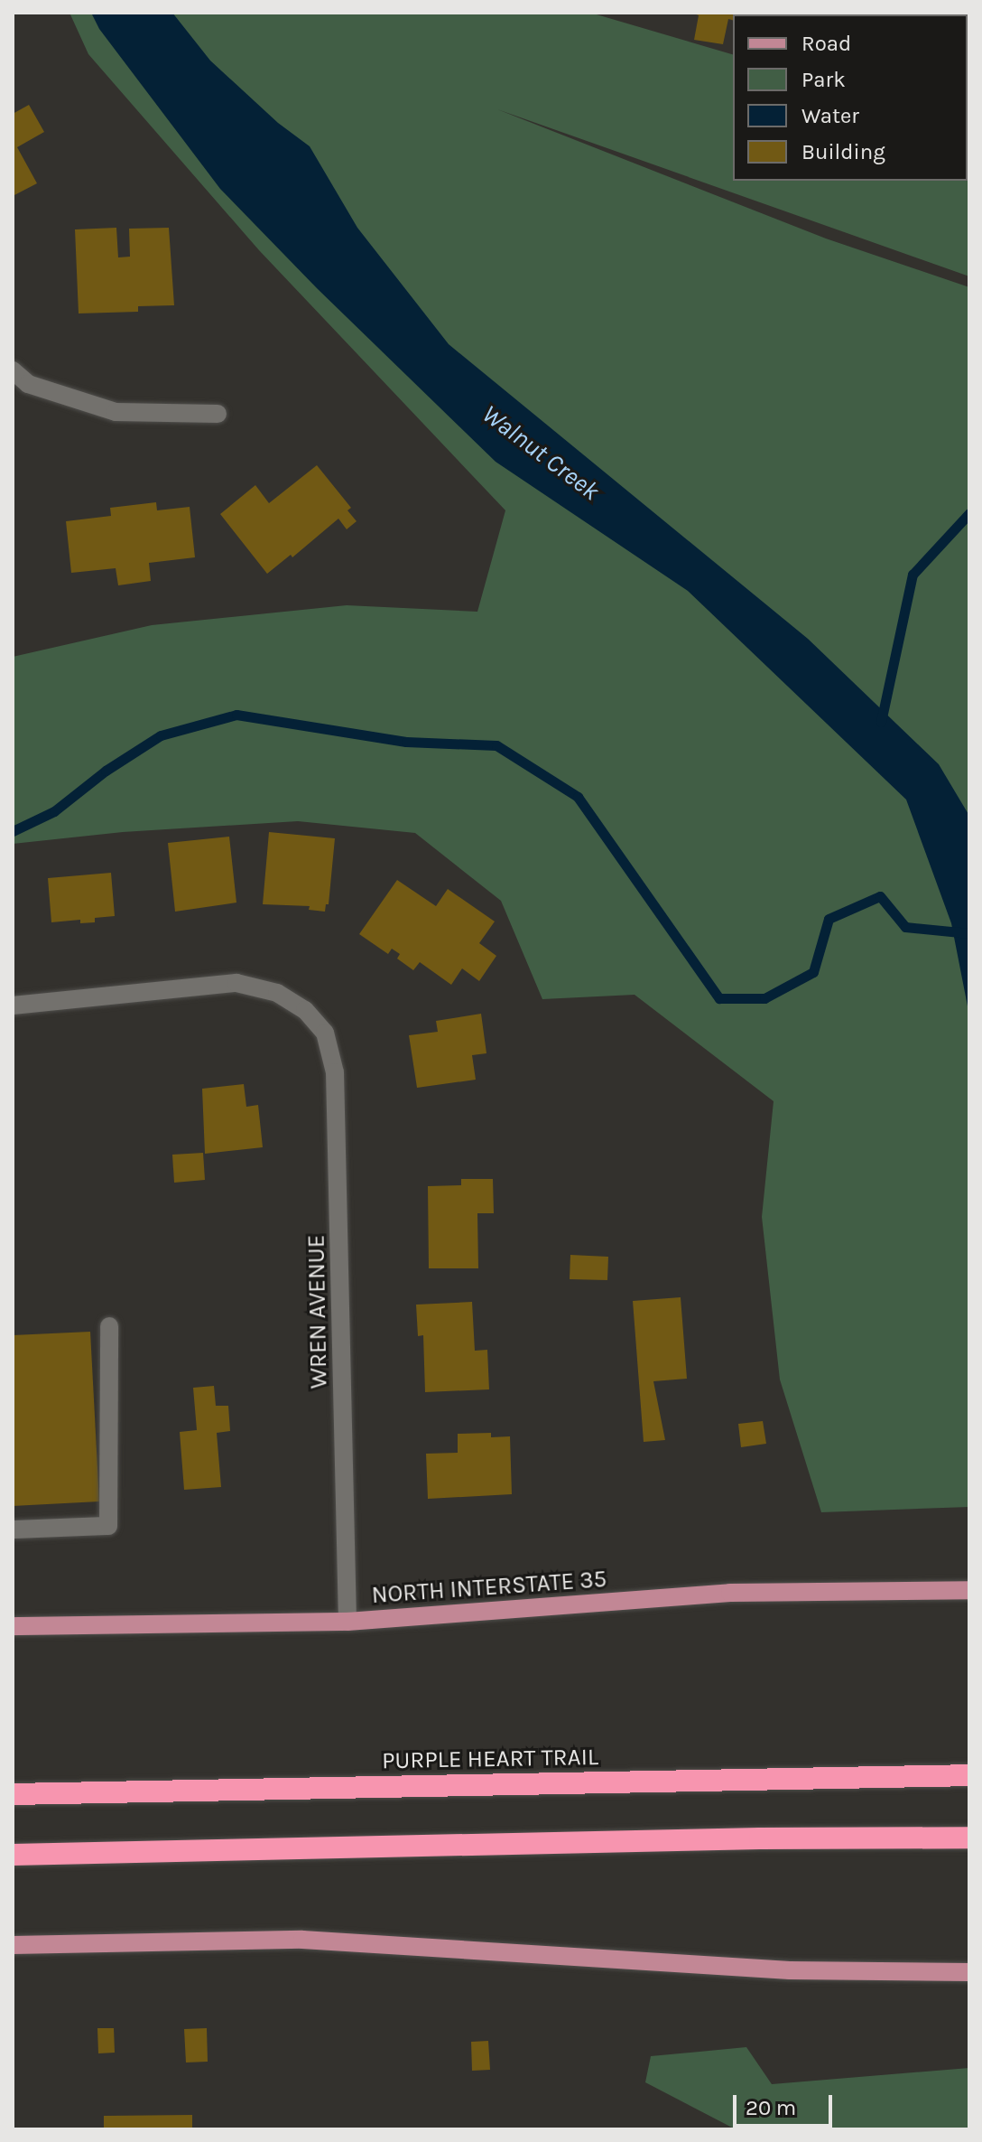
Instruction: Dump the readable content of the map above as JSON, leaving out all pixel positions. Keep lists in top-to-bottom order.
{
  "streets": {
    "highway": ["PURPLE HEART TRAIL"],
    "main road": ["NORTH INTERSTATE 35"],
    "street": ["WREN AVENUE"]
  },
  "crossings": [
    ["WREN AVENUE", "NORTH INTERSTATE 35"]
  ],
  "water": ["Walnut Creek"],
  "legend": [
    "Road",
    "Park",
    "Water",
    "Building"
  ],
  "scale_bar": "20 m"
}
